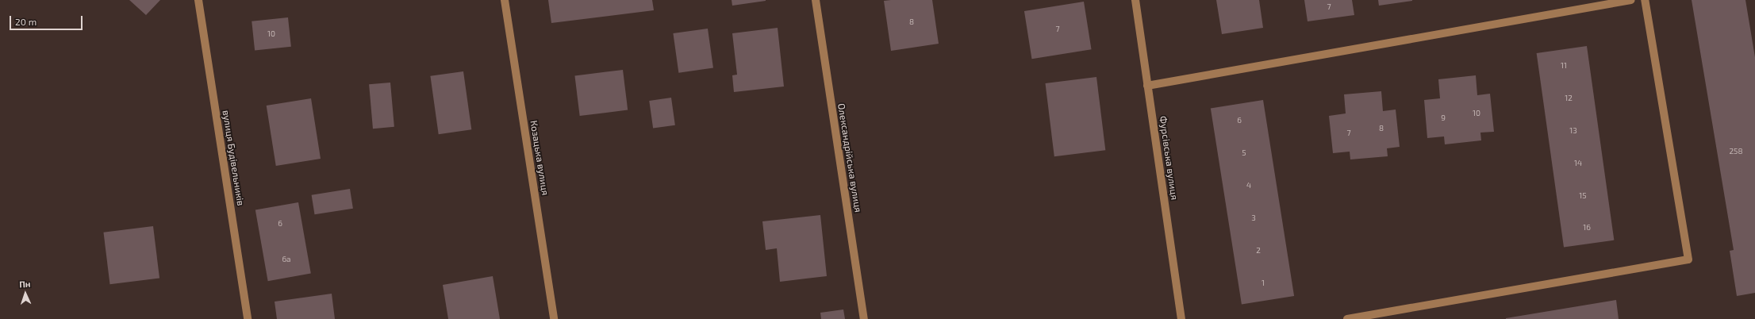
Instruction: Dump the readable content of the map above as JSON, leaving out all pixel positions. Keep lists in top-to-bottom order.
{
  "streets": {
    "street": [
      "вулиця Будівельників",
      "Козацька вулиця",
      "Олександрійська вулиця",
      "Фурсівська вулиця"
    ]
  },
  "house_numbers": [
    "7",
    "8",
    "7",
    "10",
    "11",
    "12",
    "10",
    "9",
    "6",
    "8",
    "13",
    "7",
    "258",
    "5",
    "14",
    "4",
    "15",
    "3",
    "6",
    "16",
    "2",
    "6а",
    "1"
  ],
  "scale_bar": "20 m",
  "north": "top"
}
